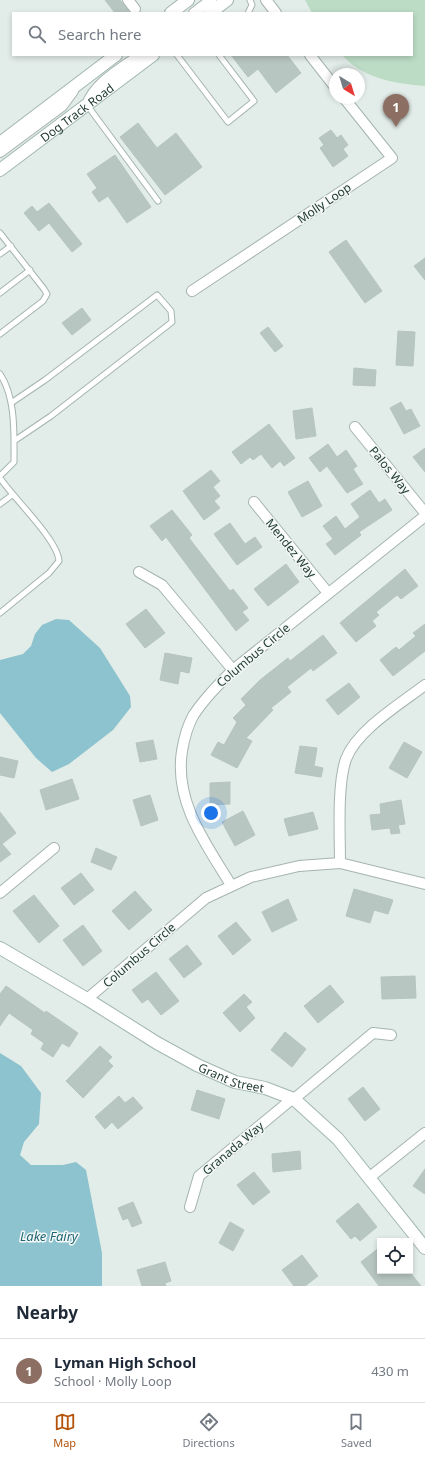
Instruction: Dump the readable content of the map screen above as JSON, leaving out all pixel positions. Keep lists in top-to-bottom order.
{
  "streets": {
    "street": [
      "Dog Track Road",
      "Molly Loop",
      "Palos Way",
      "Mendez Way",
      "Columbus Circle",
      "Grant Street",
      "Granada Way"
    ]
  },
  "crossings": [
    ["Palos Way", "Columbus Circle"],
    ["Mendez Way", "Columbus Circle"],
    ["Columbus Circle", "Grant Street"],
    ["Grant Street", "Granada Way"]
  ],
  "water": ["Lake Fairy"],
  "north": "bottom right",
  "page": {
    "search": "Search here",
    "pins": "1",
    "heading": "Nearby",
    "list": [
      {
        "mark": "1",
        "name": "Lyman High School",
        "note": "School · Molly Loop",
        "value": "430 m"
      }
    ],
    "nav": ["Map", "Directions", "Saved"]
  }
}
